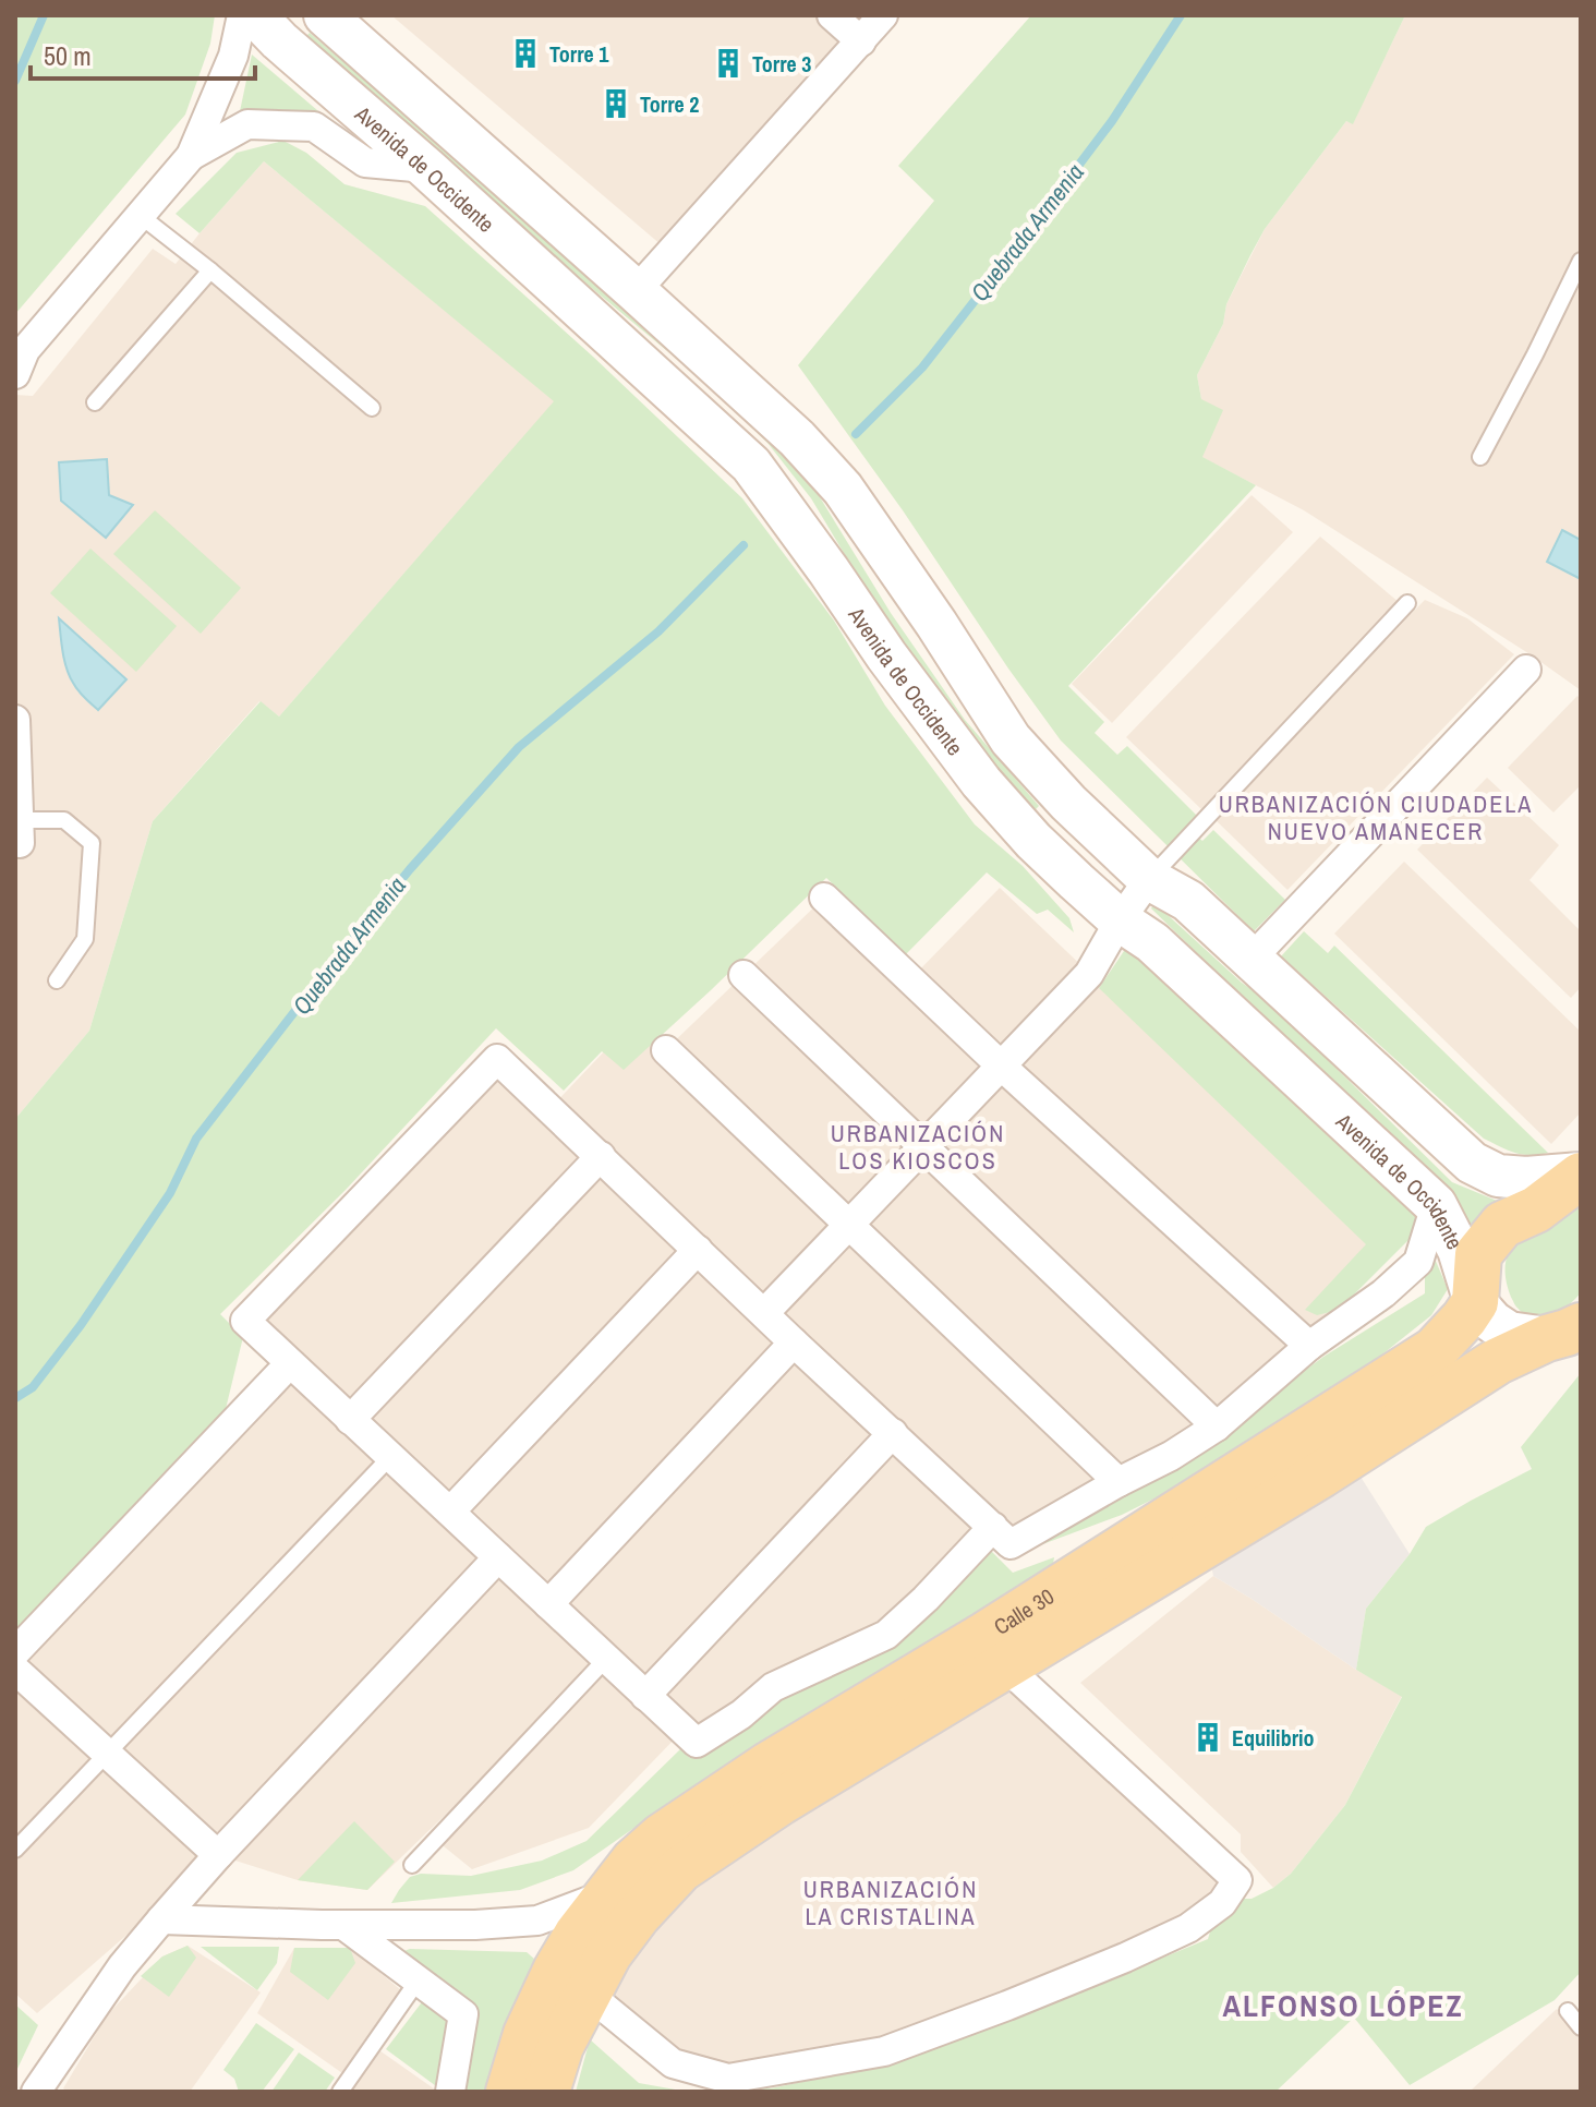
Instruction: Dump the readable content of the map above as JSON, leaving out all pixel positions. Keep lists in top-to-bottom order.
{
  "streets": {
    "main road": ["Avenida de Occidente", "Calle 30"]
  },
  "crossings": [
    ["Avenida de Occidente", "Calle 30"]
  ],
  "districts": [
    "URBANIZACIÓN CIUDADELA NUEVO AMANECER",
    "URBANIZACIÓN LOS KIOSCOS",
    "URBANIZACIÓN LA CRISTALINA",
    "ALFONSO LÓPEZ"
  ],
  "water": ["Quebrada Armenia"],
  "places": {
    "building": [
      "Torre 1",
      "Torre 3",
      "Torre 2",
      "Equilibrio"
    ]
  },
  "scale_bar": "50 m"
}
